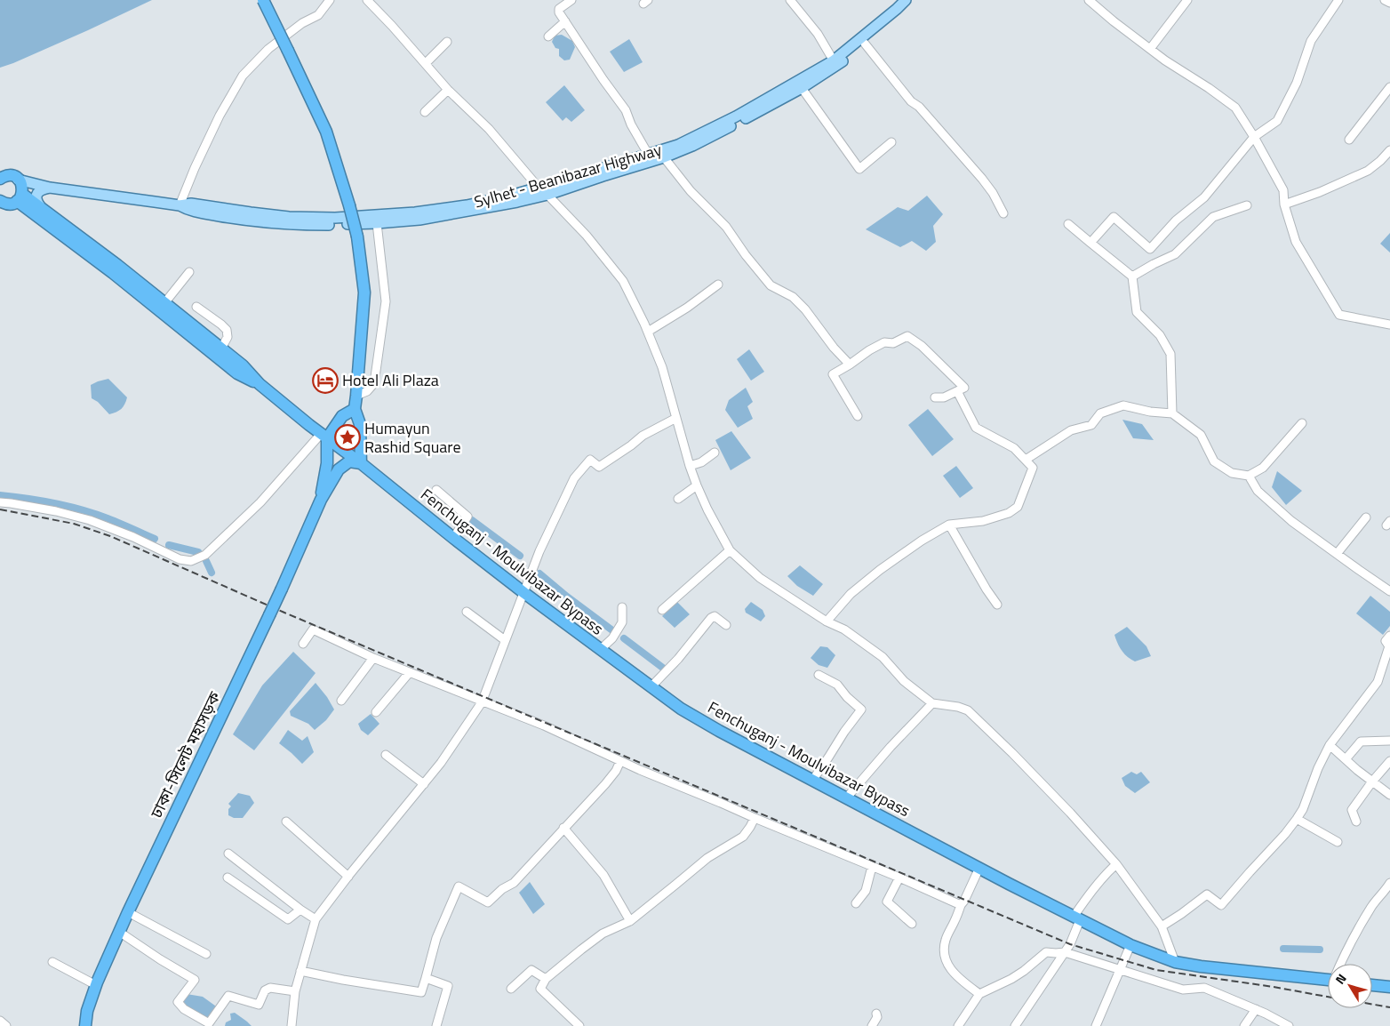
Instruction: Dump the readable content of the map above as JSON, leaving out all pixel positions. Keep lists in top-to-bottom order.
{
  "streets": {
    "highway": ["Fenchuganj - Moulvibazar Bypass", "ঢাকা-সিলেট মহাসড়ক"],
    "main road": ["Sylhet - Beanibazar Highway"]
  },
  "crossings": [
    ["Fenchuganj - Moulvibazar Bypass", "ঢাকা-সিলেট মহাসড়ক"]
  ],
  "places": {
    "hotel": ["Hotel Ali Plaza"],
    "place": ["Humayun Rashid Square"]
  },
  "north": "top left"
}
